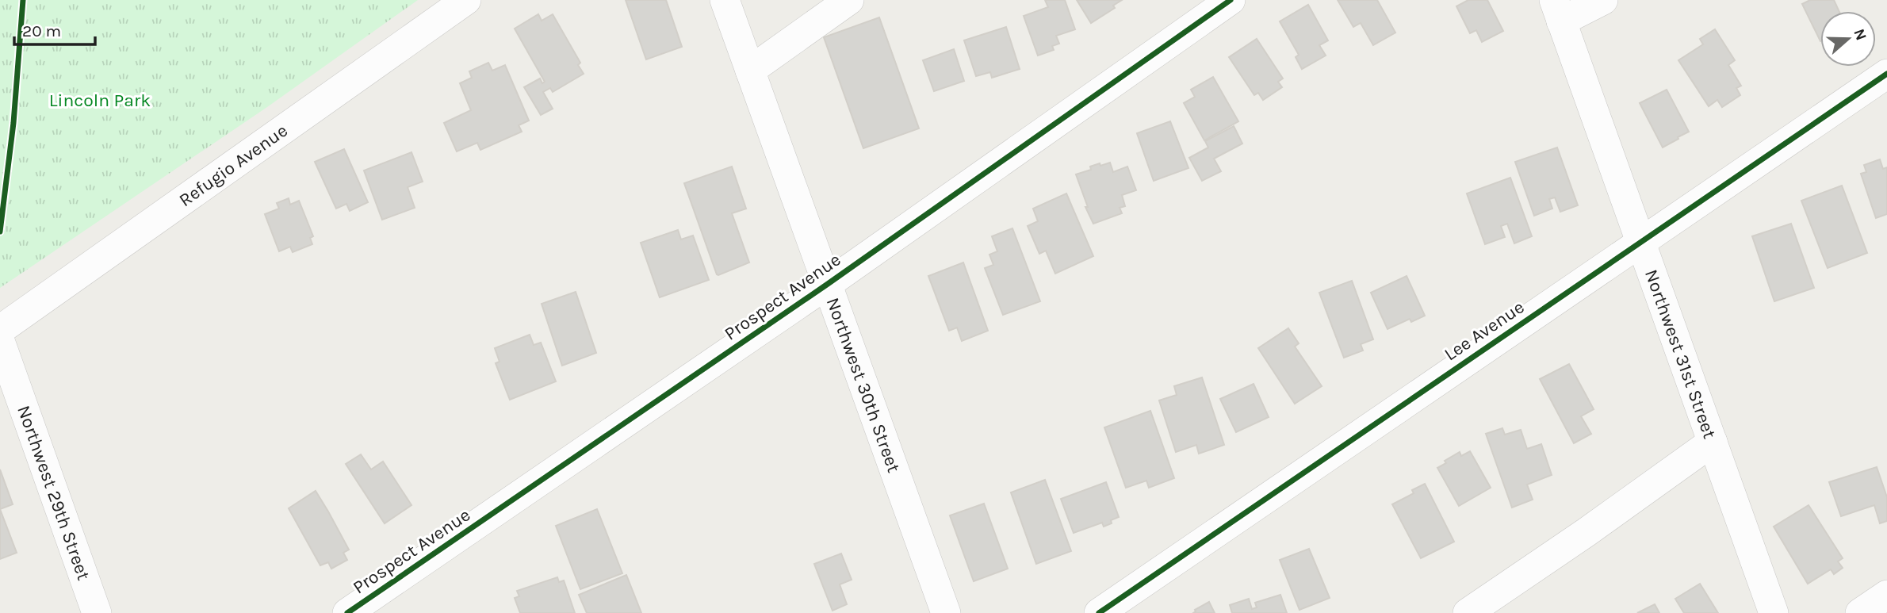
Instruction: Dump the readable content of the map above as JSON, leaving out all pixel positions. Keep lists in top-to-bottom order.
{
  "streets": {
    "street": [
      "Refugio Avenue",
      "Prospect Avenue",
      "Lee Avenue",
      "Northwest 31st Street",
      "Northwest 30th Street",
      "Northwest 29th Street"
    ]
  },
  "crossings": [
    ["Prospect Avenue", "Northwest 30th Street"],
    ["Lee Avenue", "Northwest 31st Street"]
  ],
  "parks": ["Lincoln Park"],
  "scale_bar": "20 m",
  "north": "right"
}
